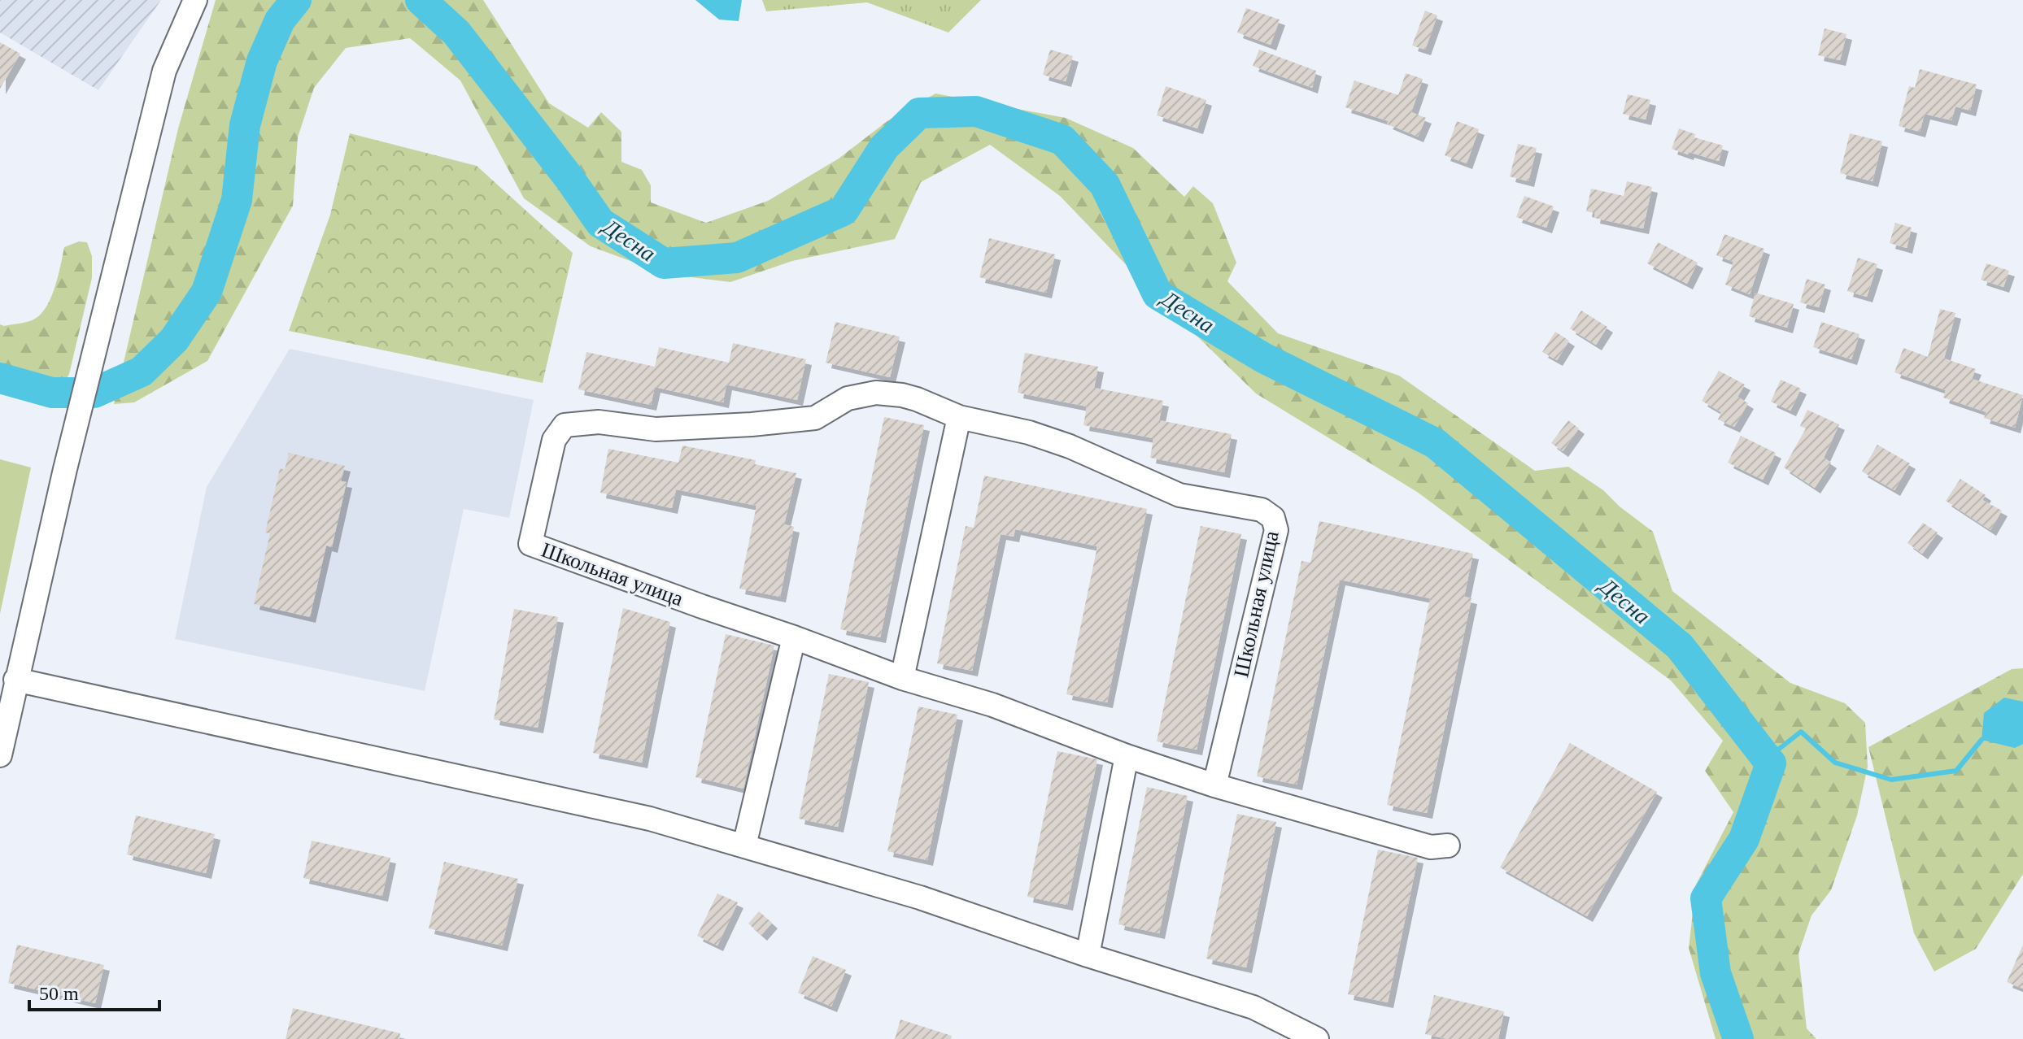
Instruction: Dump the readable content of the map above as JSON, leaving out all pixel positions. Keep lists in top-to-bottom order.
{
  "streets": {
    "street": ["Школьная улица"]
  },
  "water": ["Десна"],
  "scale_bar": "50 m"
}
